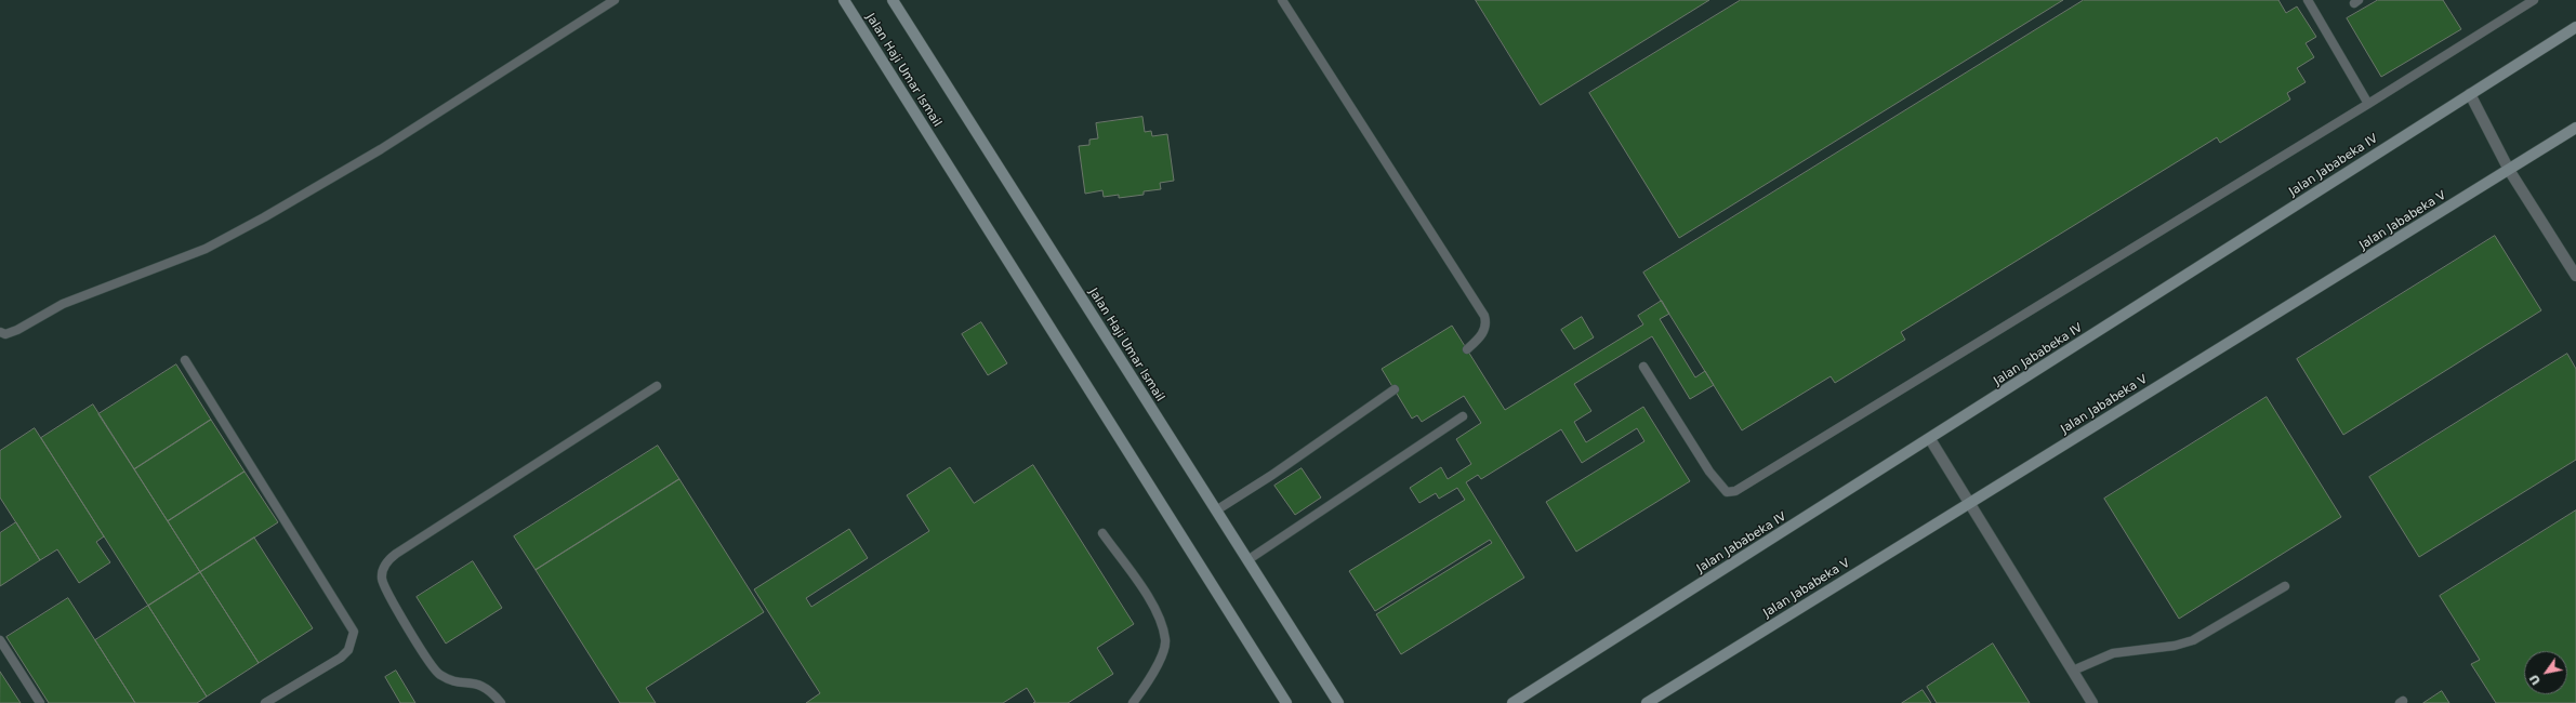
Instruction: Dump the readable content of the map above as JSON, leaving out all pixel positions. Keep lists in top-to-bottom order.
{
  "streets": {
    "street": ["Jalan Haji Umar Ismail", "Jalan Jababeka IV", "Jalan Jababeka V"]
  },
  "north": "bottom left"
}
